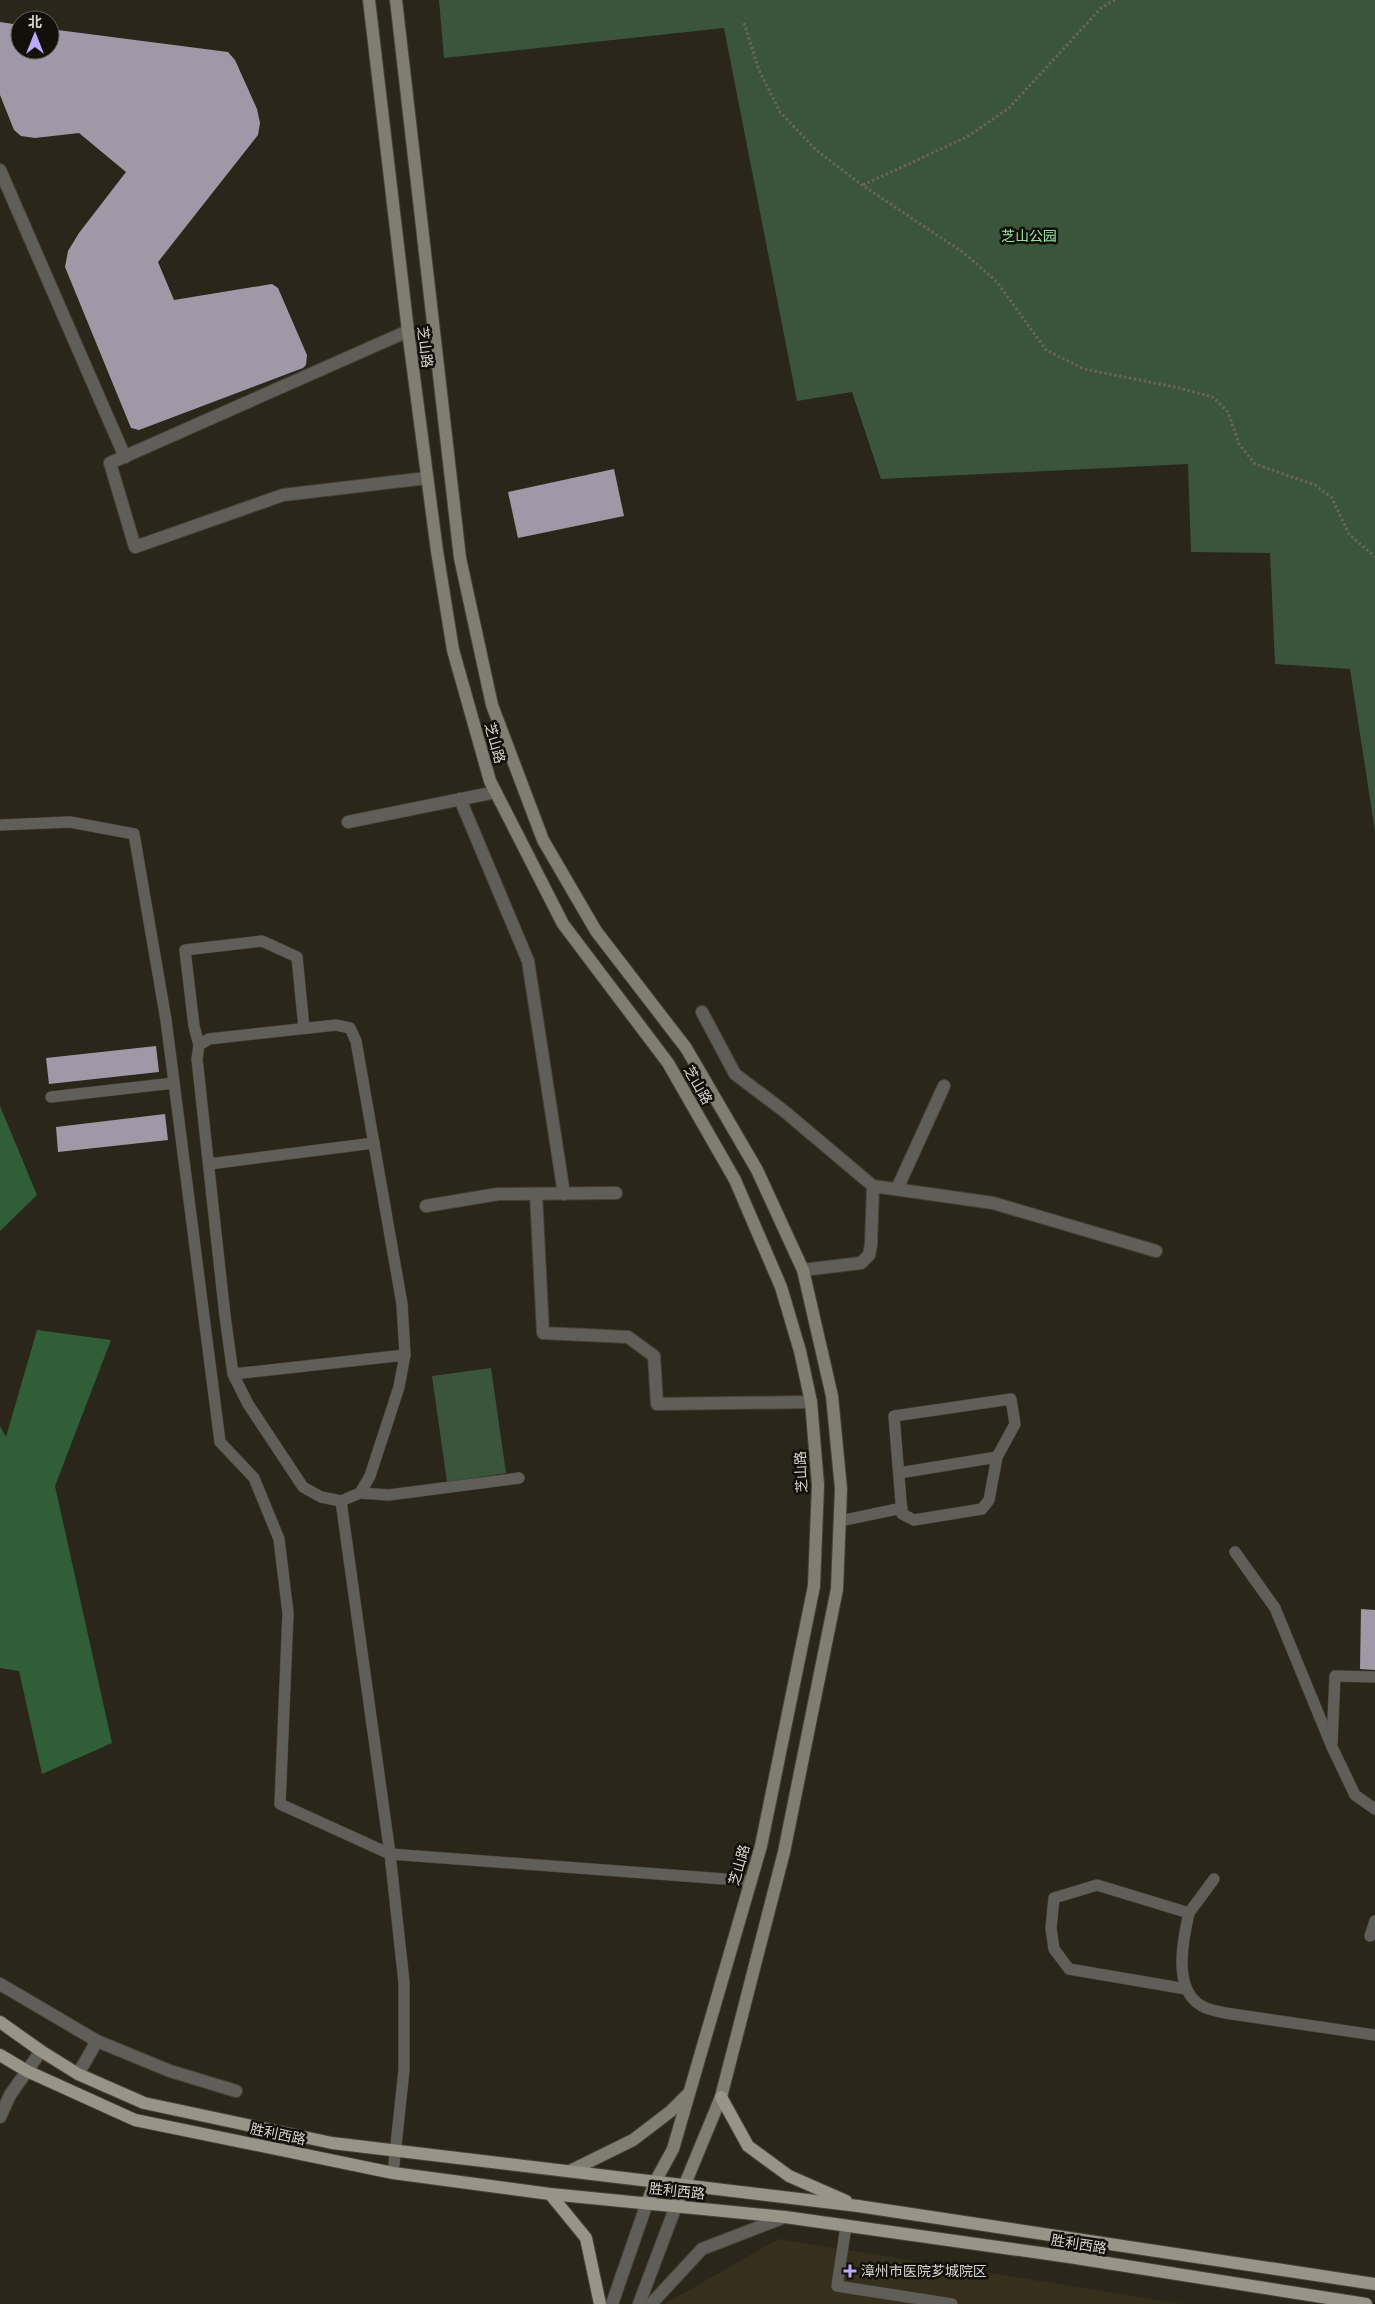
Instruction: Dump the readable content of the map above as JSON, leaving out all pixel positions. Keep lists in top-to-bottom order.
{
  "streets": {
    "main road": ["芝山路", "胜利西路"]
  },
  "crossings": [
    ["芝山路", "胜利西路"]
  ],
  "parks": ["芝山公园"],
  "places": {
    "health": ["漳州市医院芗城院区"]
  },
  "north": "top"
}
